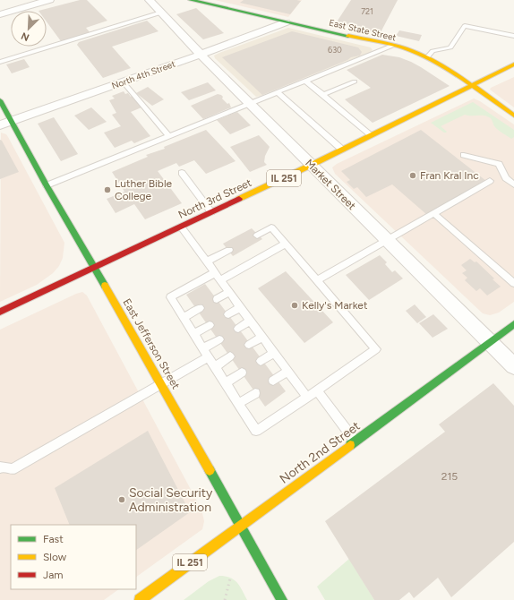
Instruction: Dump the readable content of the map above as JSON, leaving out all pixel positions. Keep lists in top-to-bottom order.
{
  "streets": {
    "main road": [
      "East State Street",
      "IL 251",
      "North 3rd Street",
      "East Jefferson Street",
      "North 2nd Street"
    ],
    "street": ["North 4th Street", "Market Street"]
  },
  "crossings": [
    ["East State Street", "North 4th Street"],
    ["East State Street", "North 3rd Street"],
    ["North 4th Street", "Market Street"],
    ["North 4th Street", "East Jefferson Street"],
    ["Market Street", "North 3rd Street"],
    ["Market Street", "North 2nd Street"],
    ["North 3rd Street", "East Jefferson Street"],
    ["East Jefferson Street", "North 2nd Street"]
  ],
  "places": [
    "Fran Kral Inc",
    "Luther Bible College",
    "Kelly's Market",
    "Social Security Administration"
  ],
  "house_numbers": ["721", "630", "215"],
  "legend": ["Fast", "Slow", "Jam"],
  "north": "bottom left"
}
